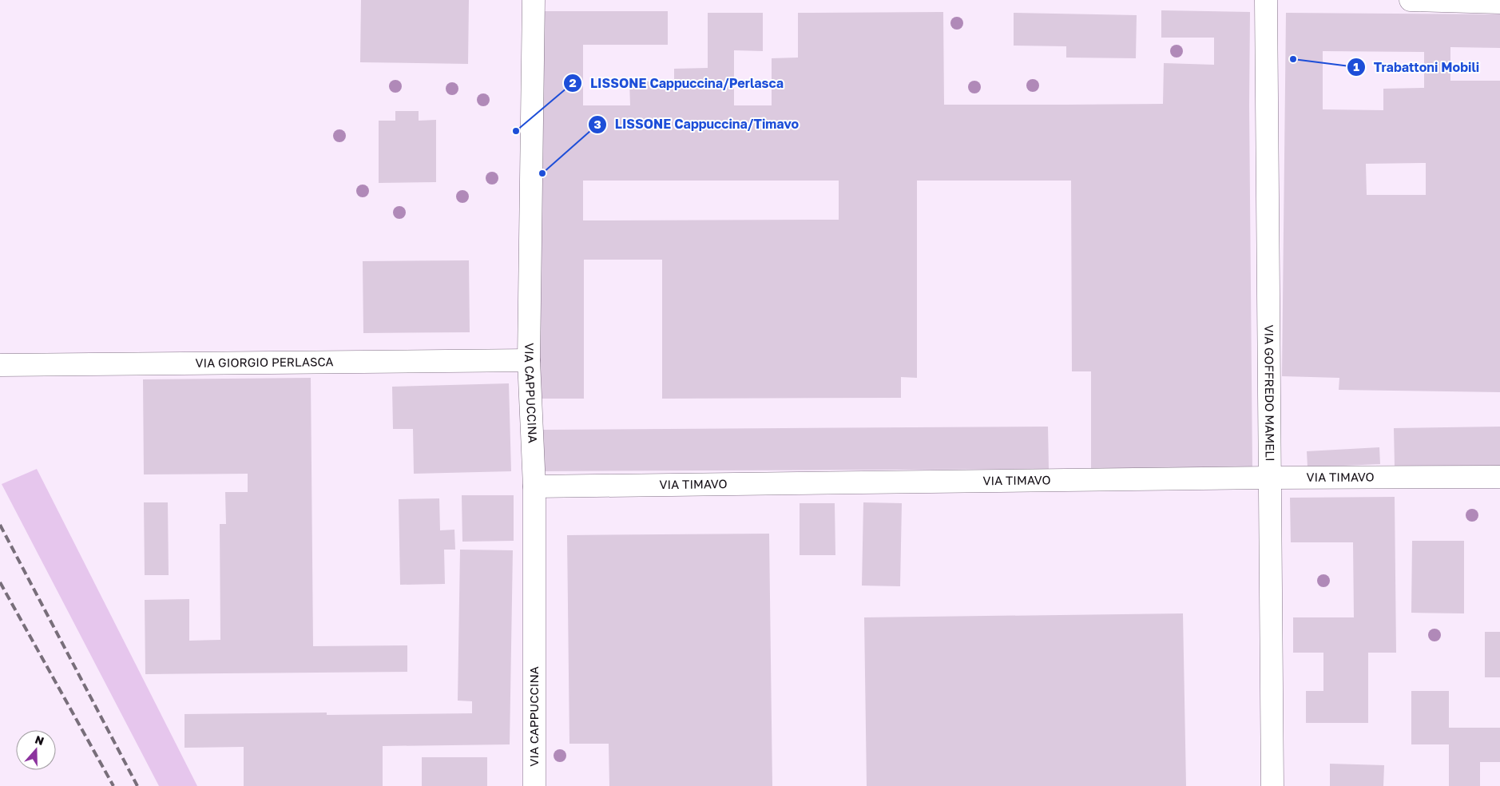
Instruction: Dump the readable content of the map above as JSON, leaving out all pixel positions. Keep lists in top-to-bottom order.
{
  "streets": {
    "street": [
      "VIA GIORGIO PERLASCA",
      "VIA CAPPUCCINA",
      "VIA GOFFREDO MAMELI",
      "VIA TIMAVO"
    ]
  },
  "crossings": [
    ["VIA GIORGIO PERLASCA", "VIA CAPPUCCINA"],
    ["VIA CAPPUCCINA", "VIA TIMAVO"],
    ["VIA GOFFREDO MAMELI", "VIA TIMAVO"]
  ],
  "places": ["Trabattoni Mobili", "LISSONE Cappuccina/Perlasca", "LISSONE Cappuccina/Timavo"],
  "north": "top"
}
